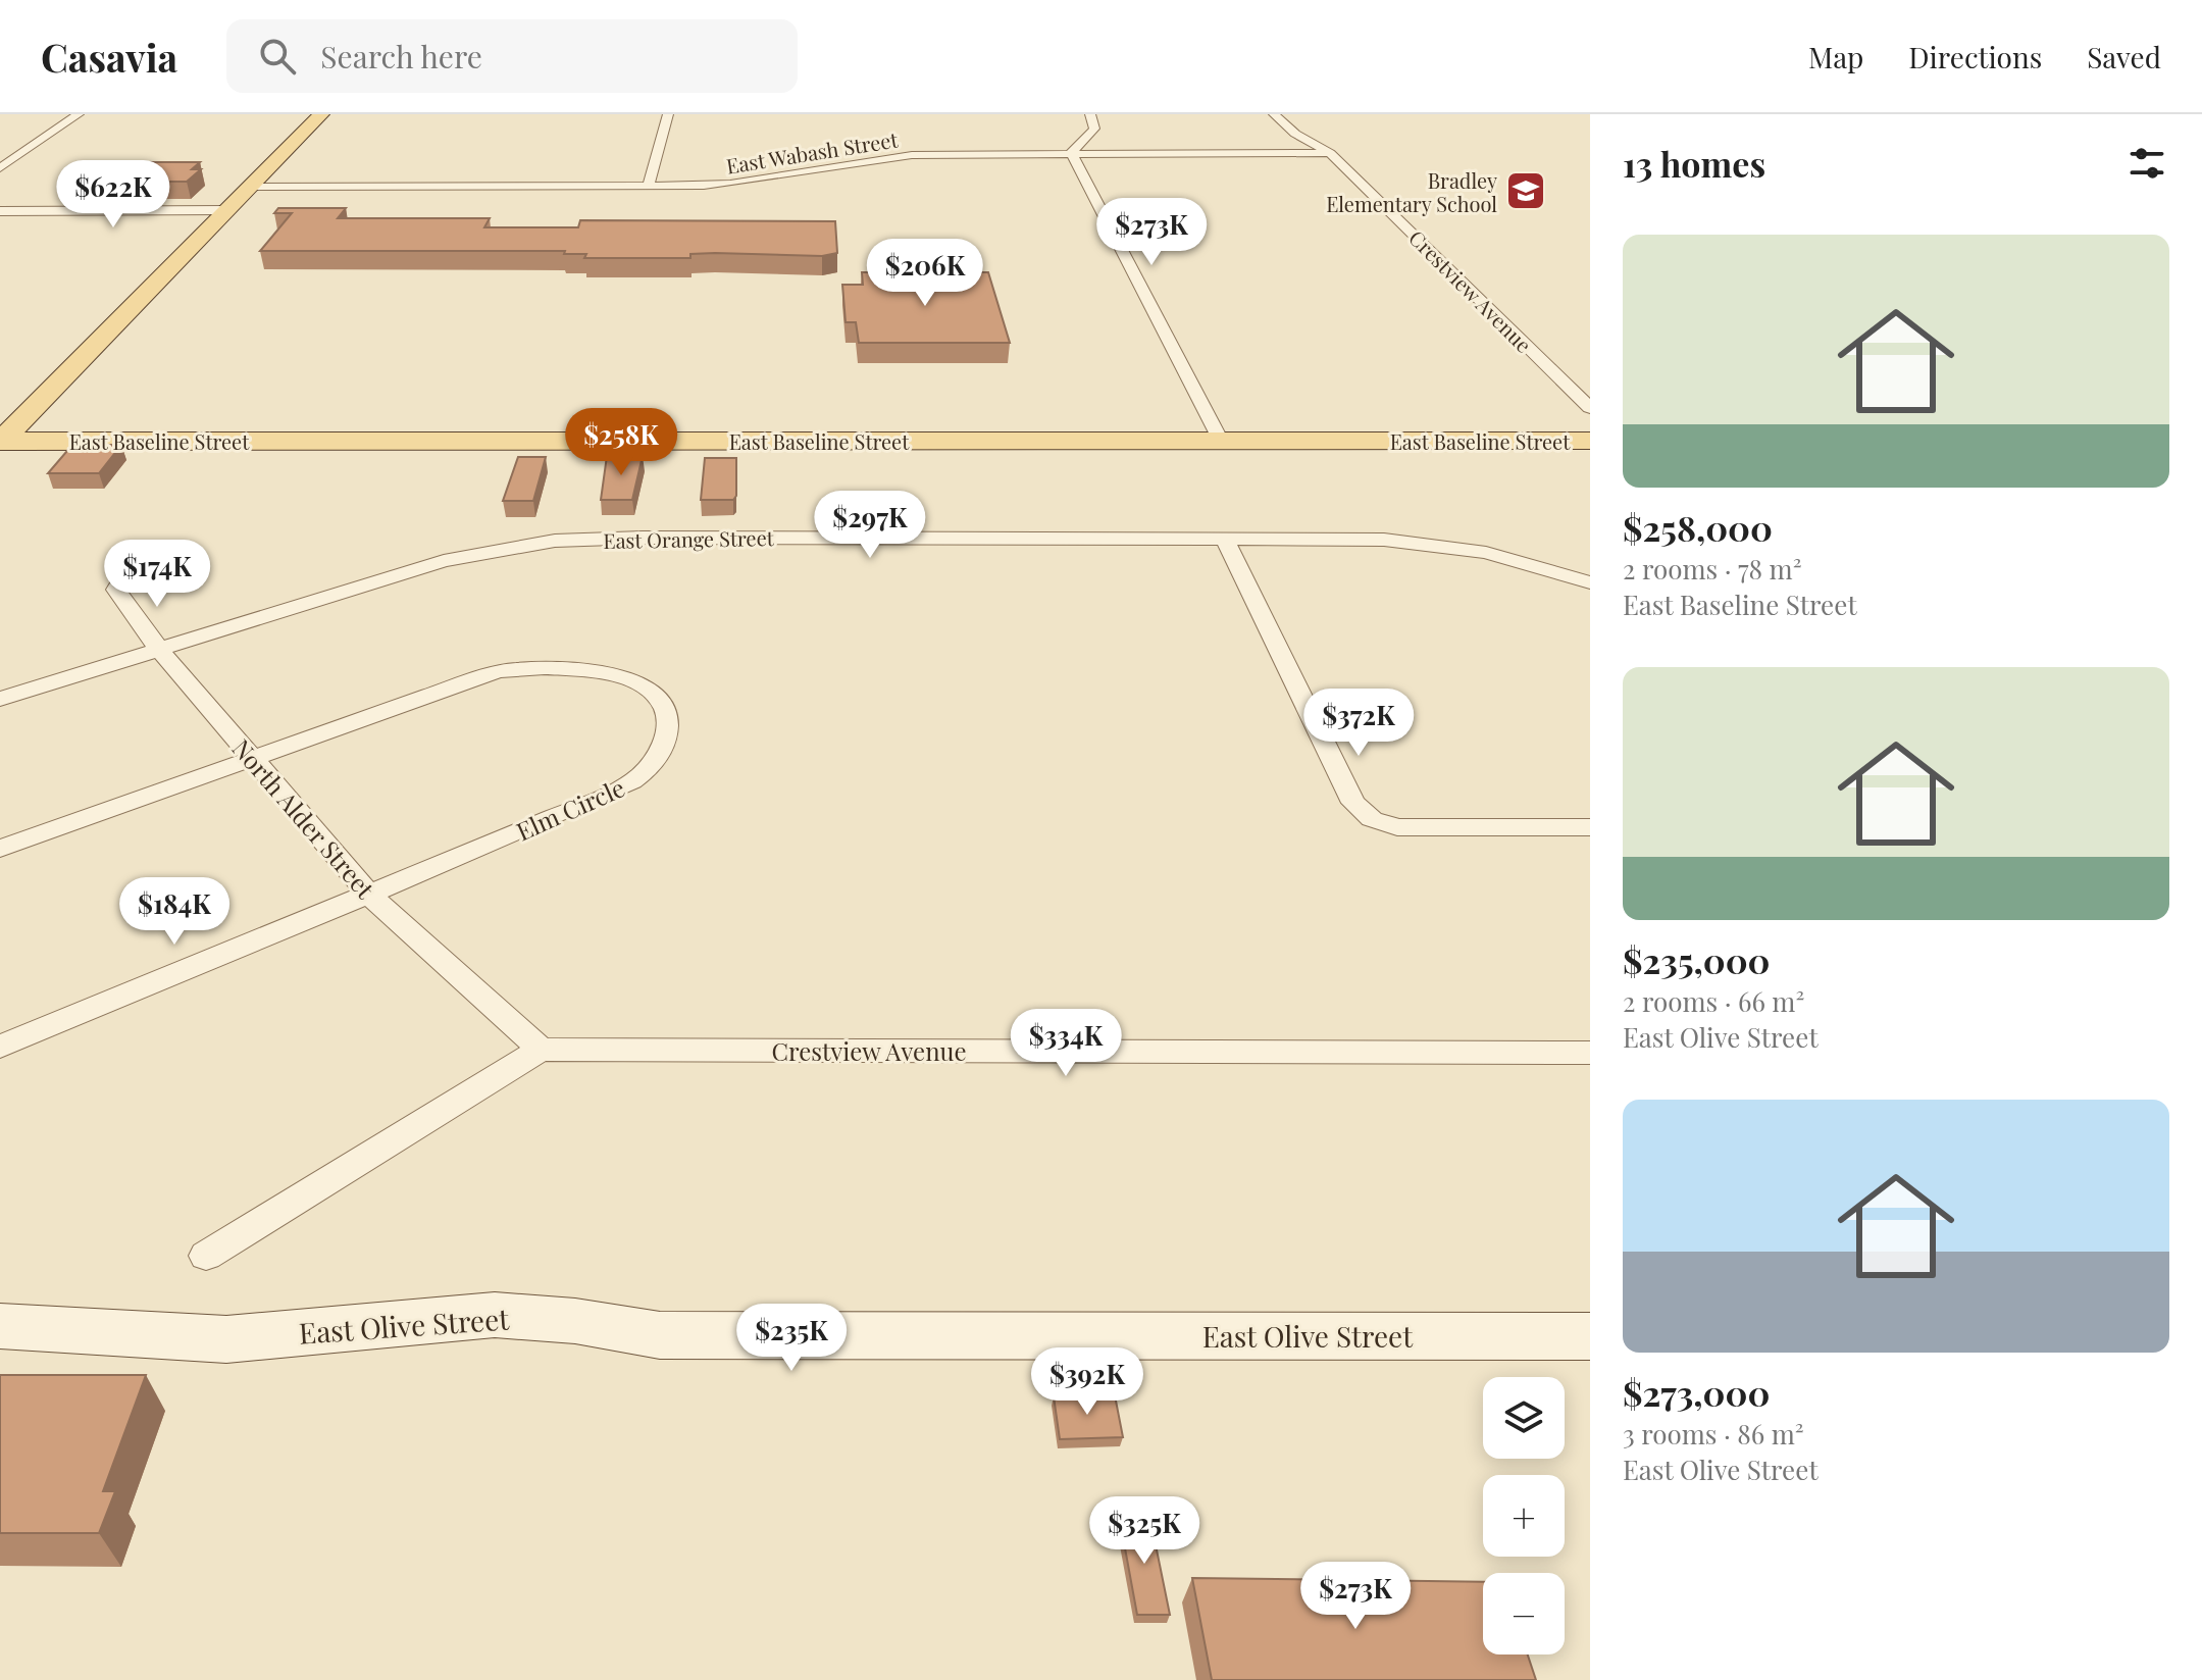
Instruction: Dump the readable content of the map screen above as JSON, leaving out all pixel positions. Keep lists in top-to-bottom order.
{
  "streets": {
    "main road": ["East Baseline Street"],
    "street": [
      "East Wabash Street",
      "Crestview Avenue",
      "East Orange Street",
      "Elm Circle",
      "North Alder Street",
      "East Olive Street"
    ]
  },
  "crossings": [
    ["East Wabash Street", "Crestview Avenue"],
    ["Crestview Avenue", "North Alder Street"],
    ["East Orange Street", "North Alder Street"],
    ["Elm Circle", "North Alder Street"]
  ],
  "places": {
    "school or university": ["Bradley Elementary School"]
  },
  "page": {
    "header": "Casavia",
    "search": "Search here",
    "nav": ["Map", "Directions", "Saved"],
    "heading": "13 homes",
    "price": [
      "$622K",
      "$273K",
      "$206K",
      "$258K",
      "$297K",
      "$174K",
      "$372K",
      "$184K",
      "$334K",
      "$235K",
      "$392K",
      "$325K",
      "$273K"
    ],
    "list": [
      {
        "name": "$258,000",
        "note": "2 rooms · 78 m² · East Baseline Street"
      },
      {
        "name": "$235,000",
        "note": "2 rooms · 66 m² · East Olive Street"
      },
      {
        "name": "$273,000",
        "note": "3 rooms · 86 m² · East Olive Street"
      }
    ],
    "map_buttons": ["+", "−"]
  }
}
